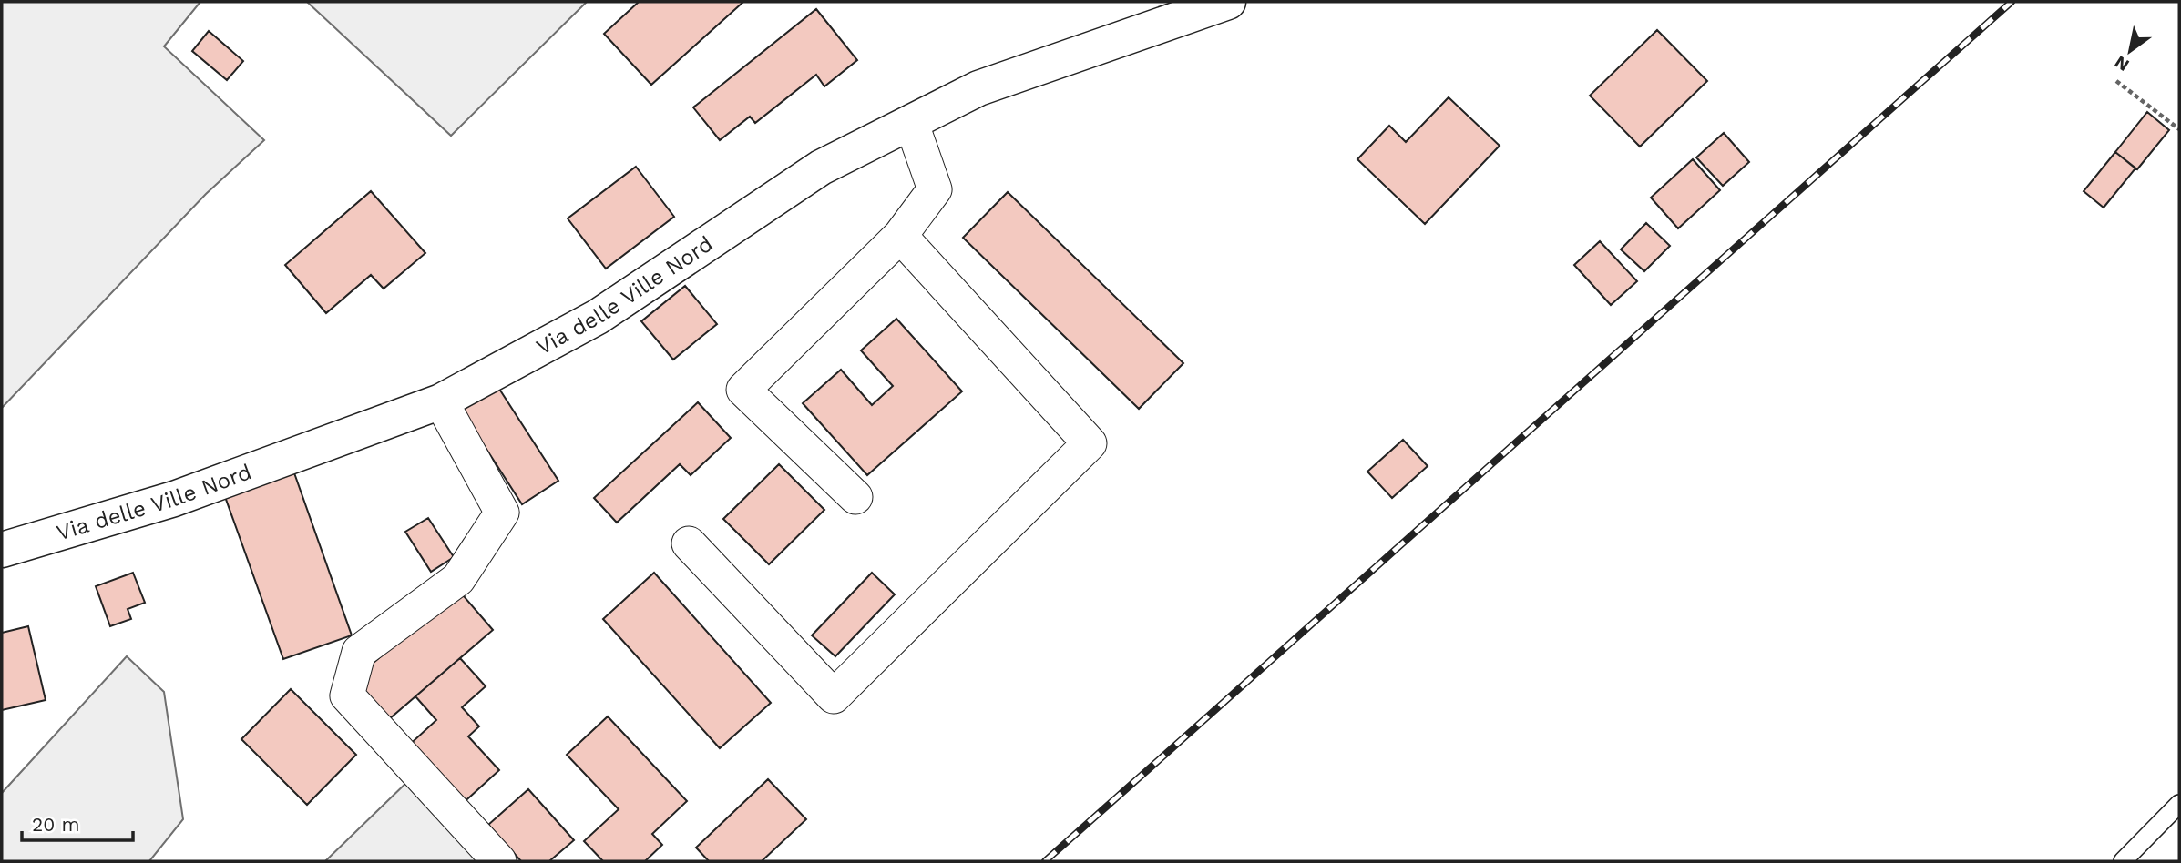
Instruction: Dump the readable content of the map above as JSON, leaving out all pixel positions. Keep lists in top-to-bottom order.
{
  "streets": {
    "street": ["Via delle Ville Nord"]
  },
  "scale_bar": "20 m",
  "north": "bottom left"
}
